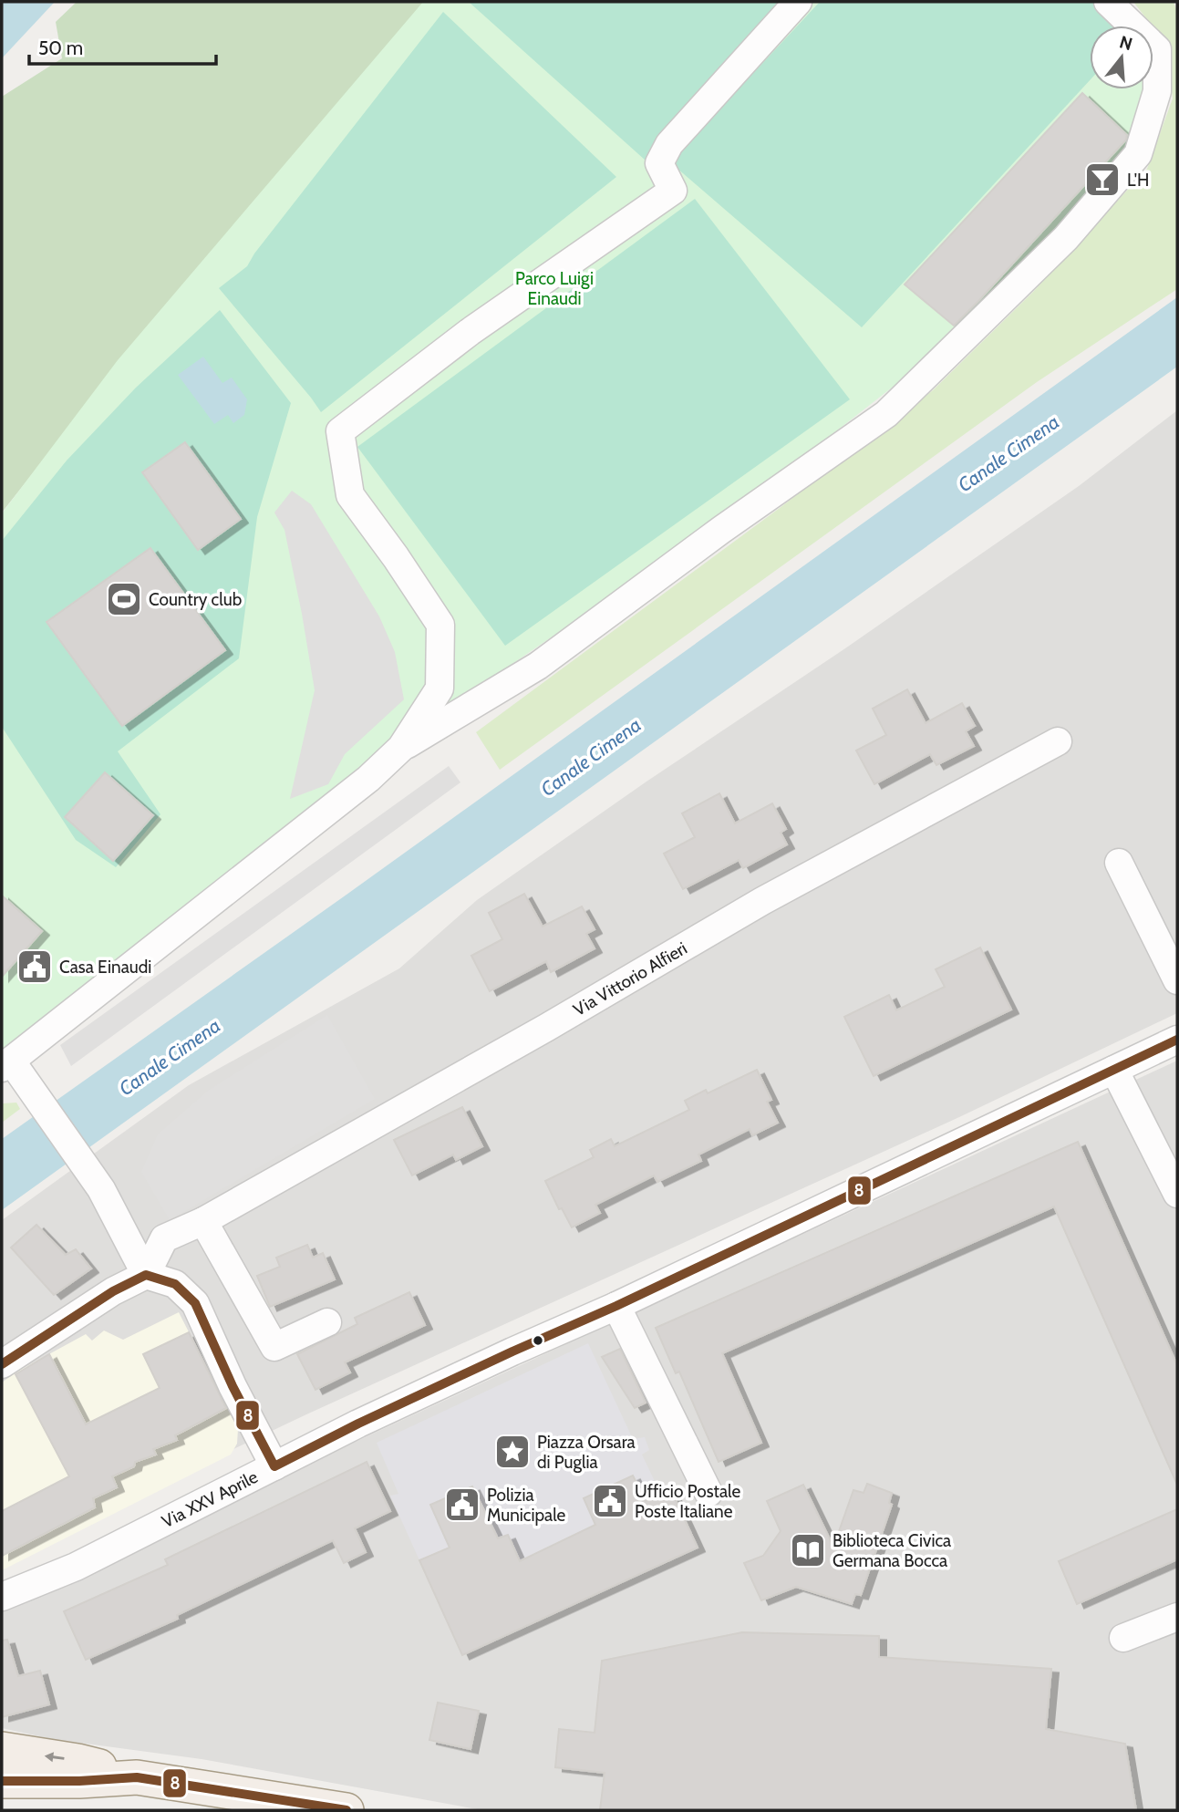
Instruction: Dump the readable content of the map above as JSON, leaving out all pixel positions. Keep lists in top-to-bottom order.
{
  "streets": {
    "street": ["Via Vittorio Alfieri", "Via XXV Aprile"]
  },
  "water": ["Canale Cimena"],
  "parks": ["Parco Luigi Einaudi"],
  "places": {
    "bar": ["L'H"],
    "sports": ["Country club"],
    "public building": ["Casa Einaudi", "Ufficio Postale Poste Italiane", "Polizia Municipale"],
    "place": ["Piazza Orsara di Puglia"],
    "library": ["Biblioteca Civica Germana Bocca"]
  },
  "lines": ["transit line 8"],
  "scale_bar": "50 m",
  "north": "top"
}
